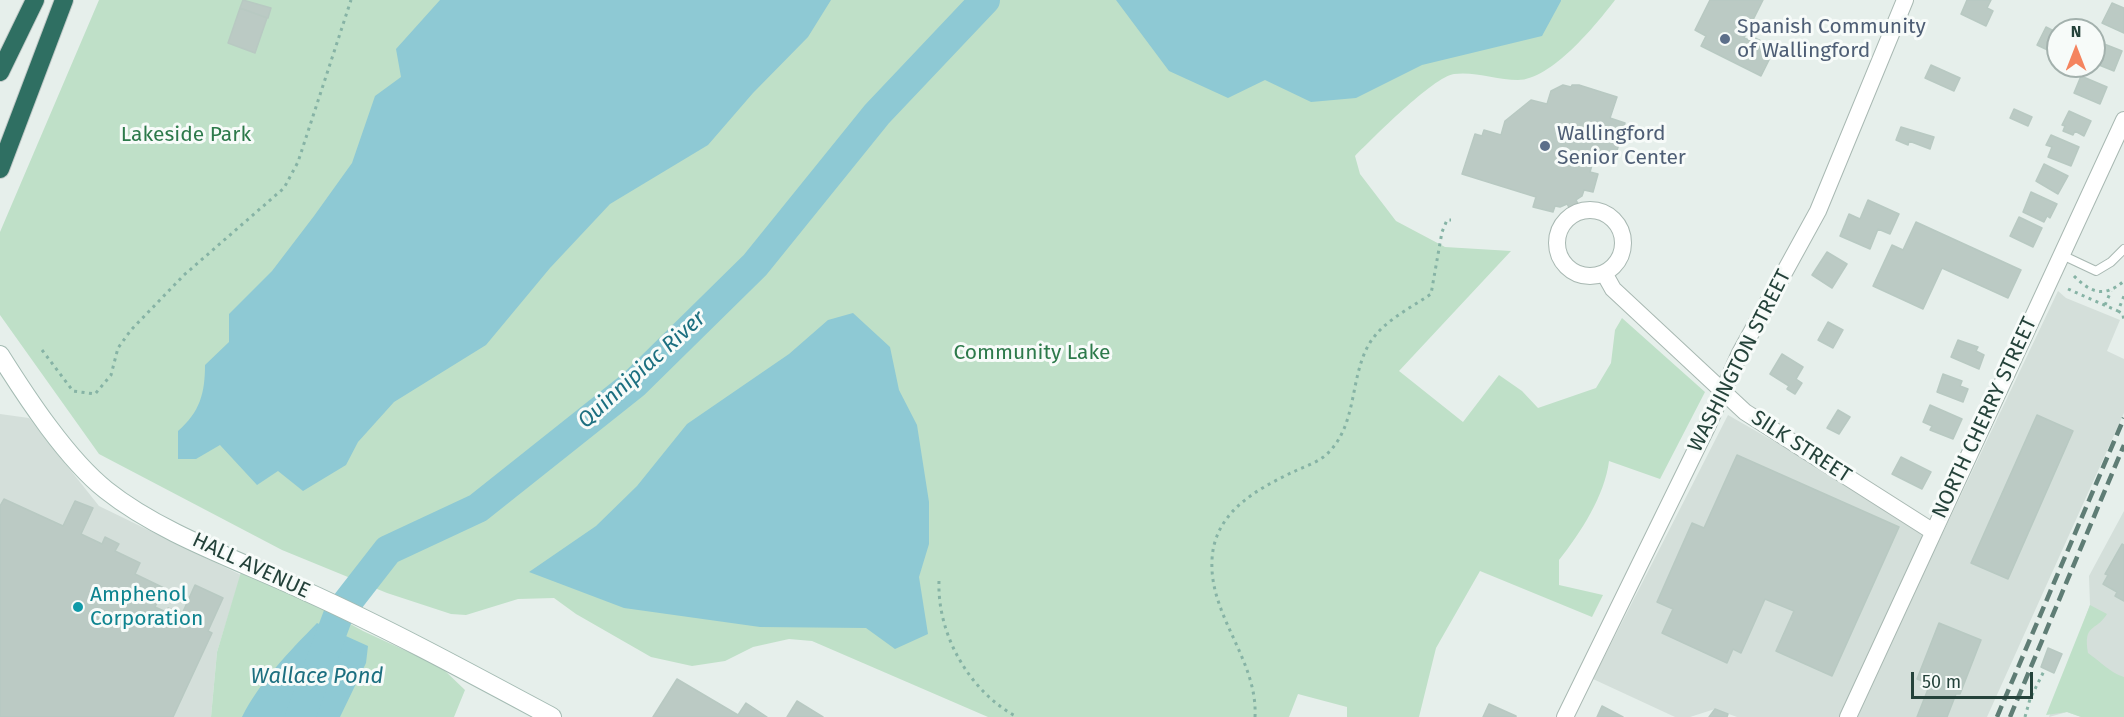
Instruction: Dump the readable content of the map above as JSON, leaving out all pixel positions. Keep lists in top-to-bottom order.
{
  "streets": {
    "main road": ["HALL AVENUE"],
    "street": ["WASHINGTON STREET", "NORTH CHERRY STREET", "SILK STREET"]
  },
  "crossings": [
    ["WASHINGTON STREET", "SILK STREET"],
    ["NORTH CHERRY STREET", "SILK STREET"]
  ],
  "water": ["Quinnipiac River", "Wallace Pond"],
  "parks": ["Lakeside Park", "Community Lake"],
  "places": ["Spanish Community of Wallingford", "Wallingford Senior Center", "Amphenol Corporation"],
  "scale_bar": "50 m",
  "north": "top"
}
